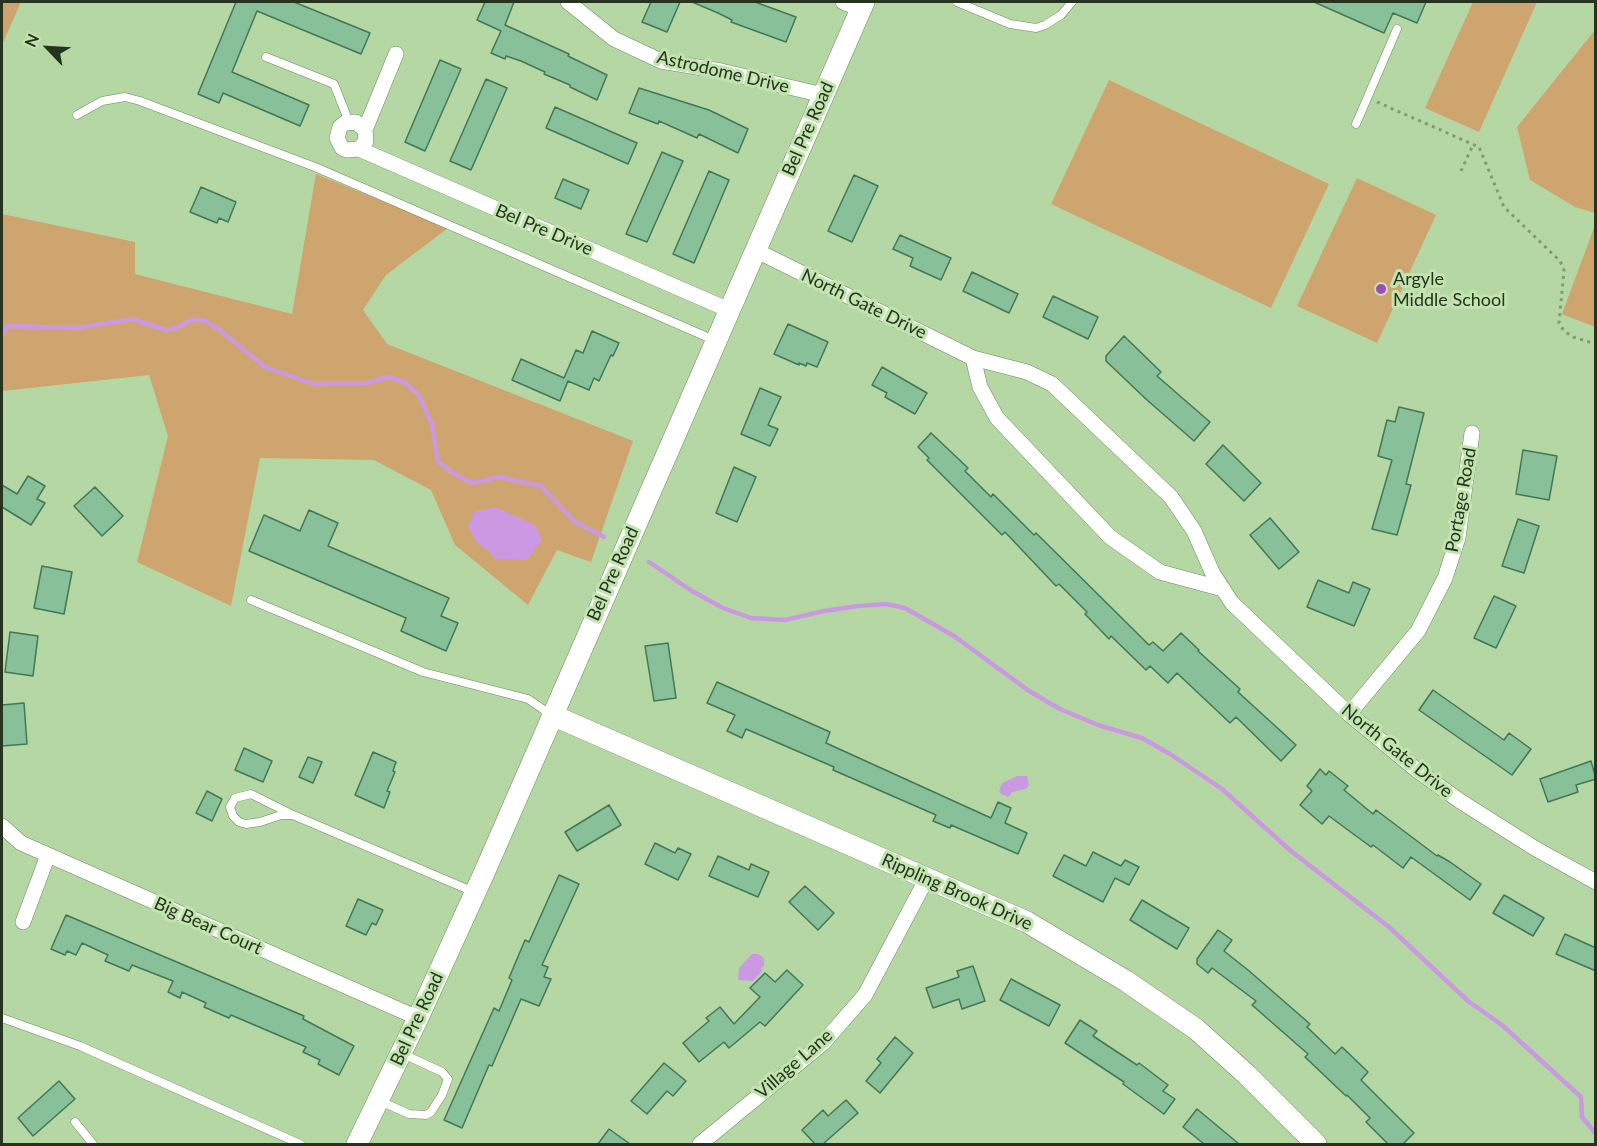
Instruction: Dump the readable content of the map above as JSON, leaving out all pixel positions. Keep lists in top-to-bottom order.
{
  "streets": {
    "main road": ["Bel Pre Road", "Rippling Brook Drive"],
    "street": [
      "Astrodome Drive",
      "Bel Pre Drive",
      "North Gate Drive",
      "Portage Road",
      "Big Bear Court",
      "Village Lane"
    ]
  },
  "crossings": [
    ["Astrodome Drive", "Bel Pre Road"],
    ["Bel Pre Road", "Bel Pre Drive"],
    ["Bel Pre Road", "North Gate Drive"],
    ["Bel Pre Road", "Rippling Brook Drive"],
    ["Bel Pre Road", "Big Bear Court"],
    ["North Gate Drive", "Portage Road"],
    ["Rippling Brook Drive", "Village Lane"]
  ],
  "places": ["Argyle Middle School"],
  "north": "top left"
}
